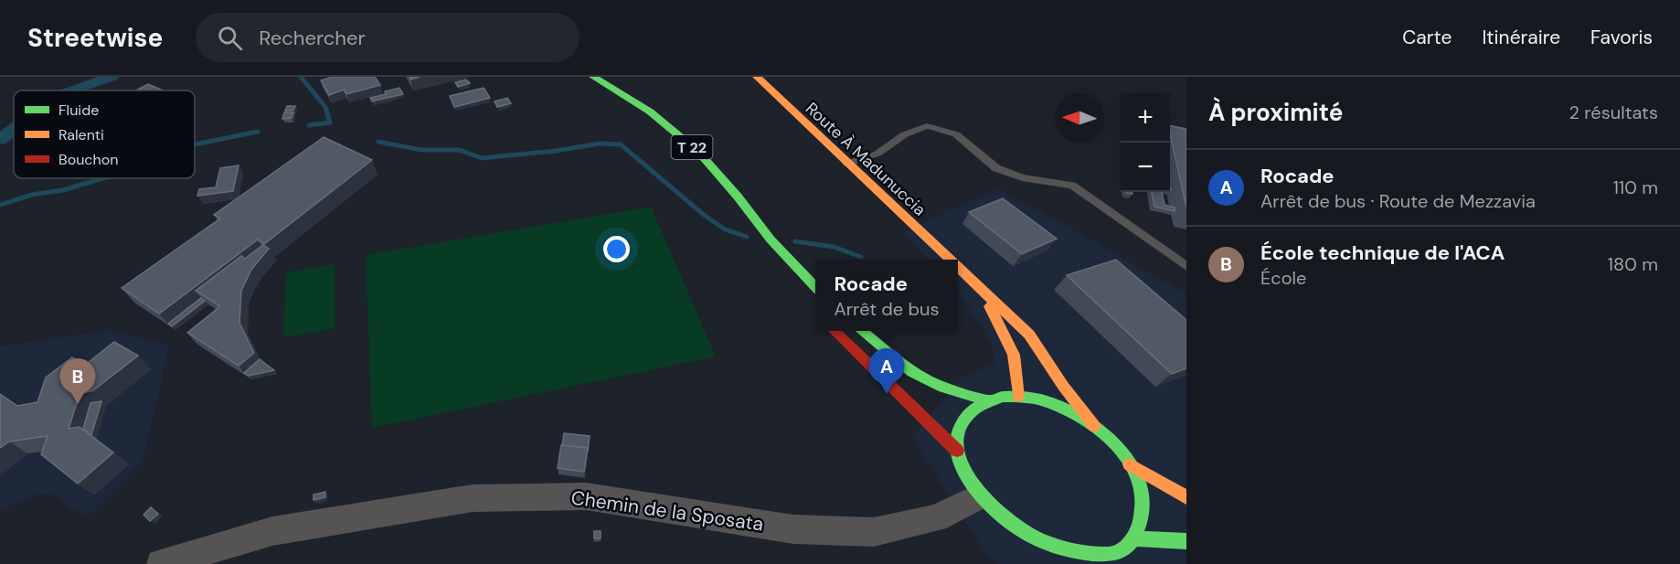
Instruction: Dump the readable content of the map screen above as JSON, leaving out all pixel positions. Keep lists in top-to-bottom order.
{
  "streets": {
    "main road": ["T 22", "Route À Madunuccia"],
    "street": ["Chemin de la Sposata"]
  },
  "crossings": [
    ["Route À Madunuccia", "Chemin de la Sposata"]
  ],
  "legend": ["Fluide", "Ralenti", "Bouchon"],
  "north": "left",
  "page": {
    "header": "Streetwise",
    "search": "Rechercher",
    "nav": ["Carte", "Itinéraire", "Favoris"],
    "heading": ["À proximité", "2 résultats"],
    "map_buttons": ["+", "−"],
    "list": [
      {
        "mark": "A",
        "name": "Rocade",
        "note": "Arrêt de bus · Route de Mezzavia",
        "value": "110 m"
      },
      {
        "mark": "B",
        "name": "École technique de l'ACA",
        "note": "École",
        "value": "180 m"
      }
    ],
    "popup": ["Rocade", "Arrêt de bus"],
    "pins": ["A", "B"]
  }
}
